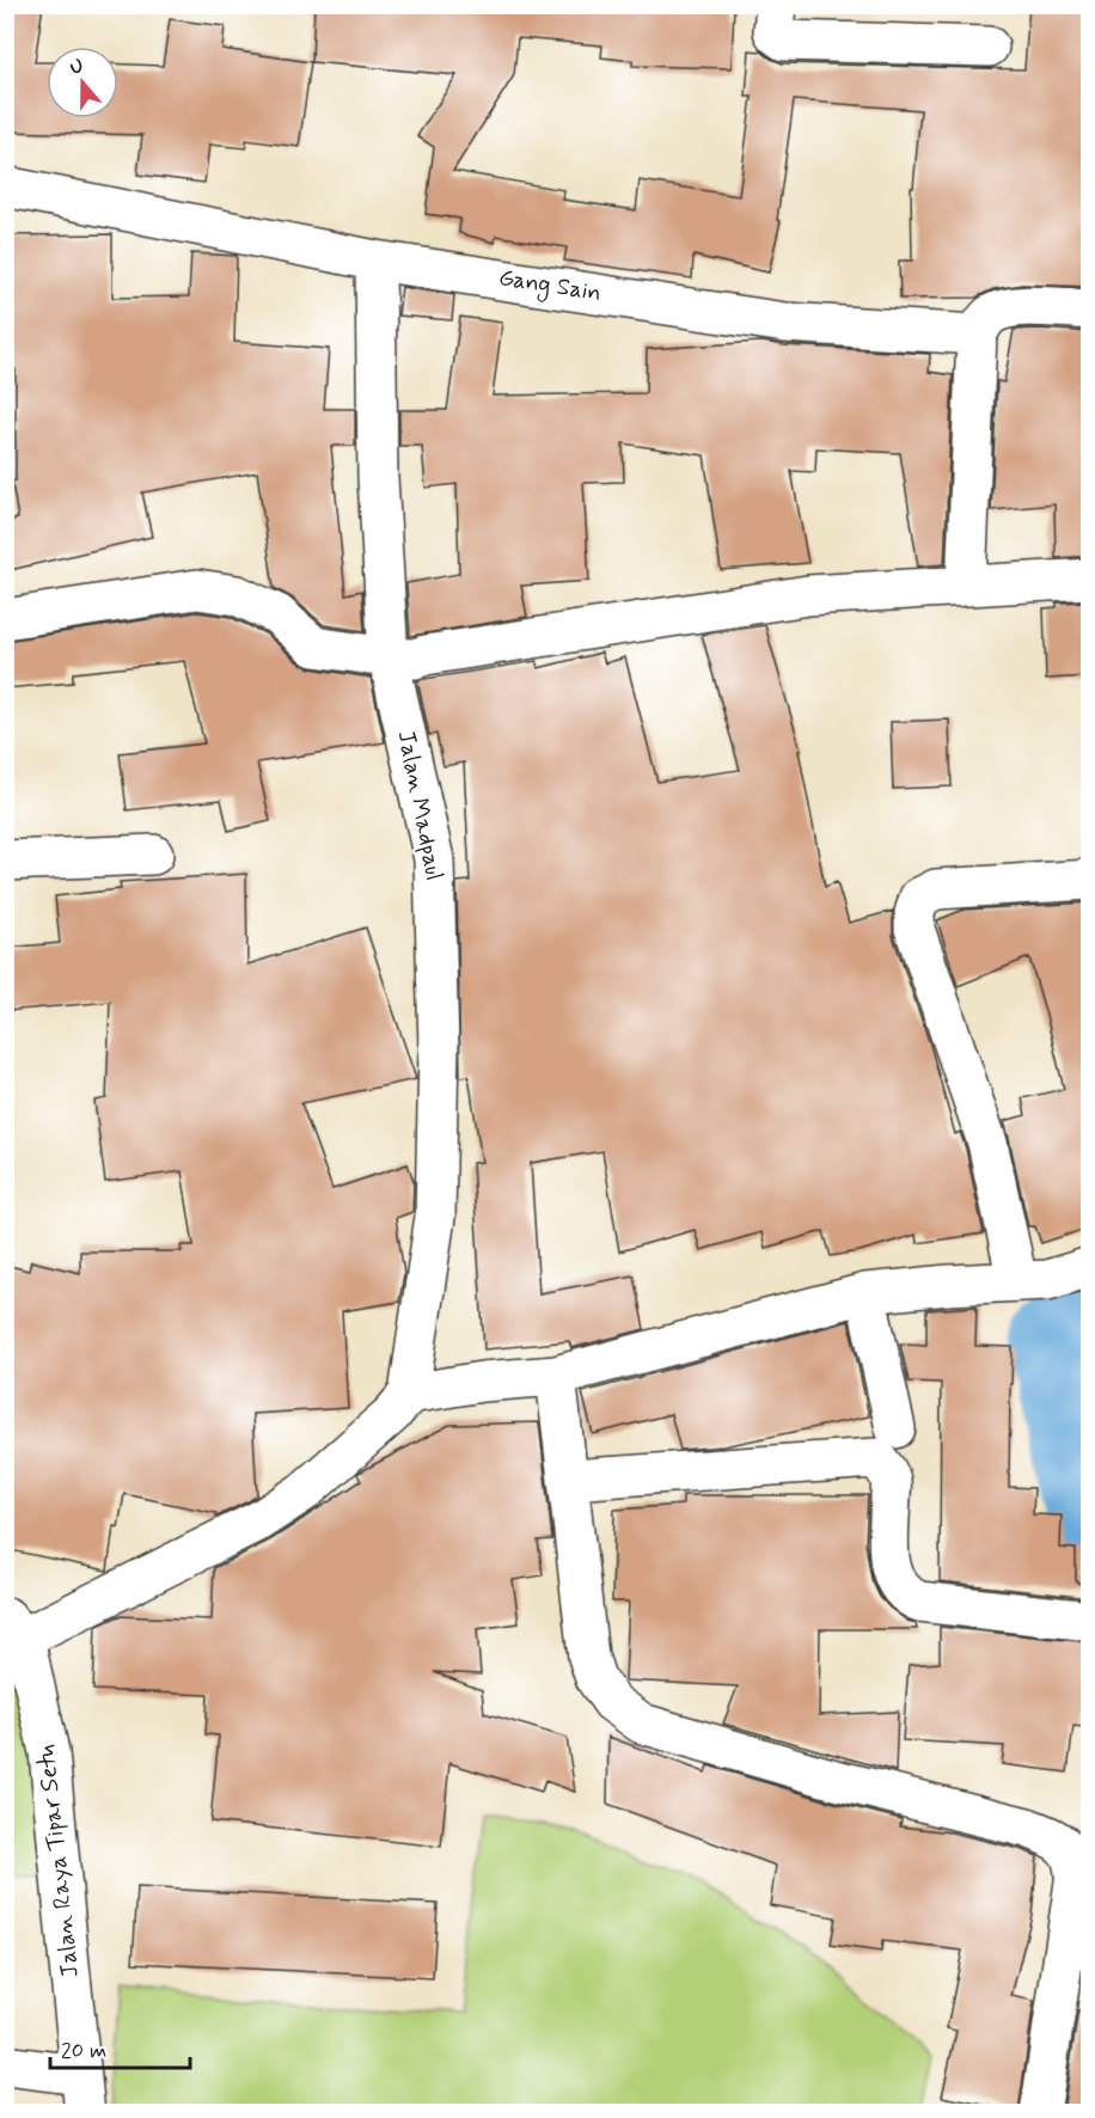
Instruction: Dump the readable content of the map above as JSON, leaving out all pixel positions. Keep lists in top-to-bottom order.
{
  "streets": {
    "street": ["Gang Sain", "Jalan Madpaul", "Jalan Raya Tipar Setu"]
  },
  "crossings": [
    ["Gang Sain", "Jalan Madpaul"]
  ],
  "scale_bar": "20 m",
  "north": "top"
}
